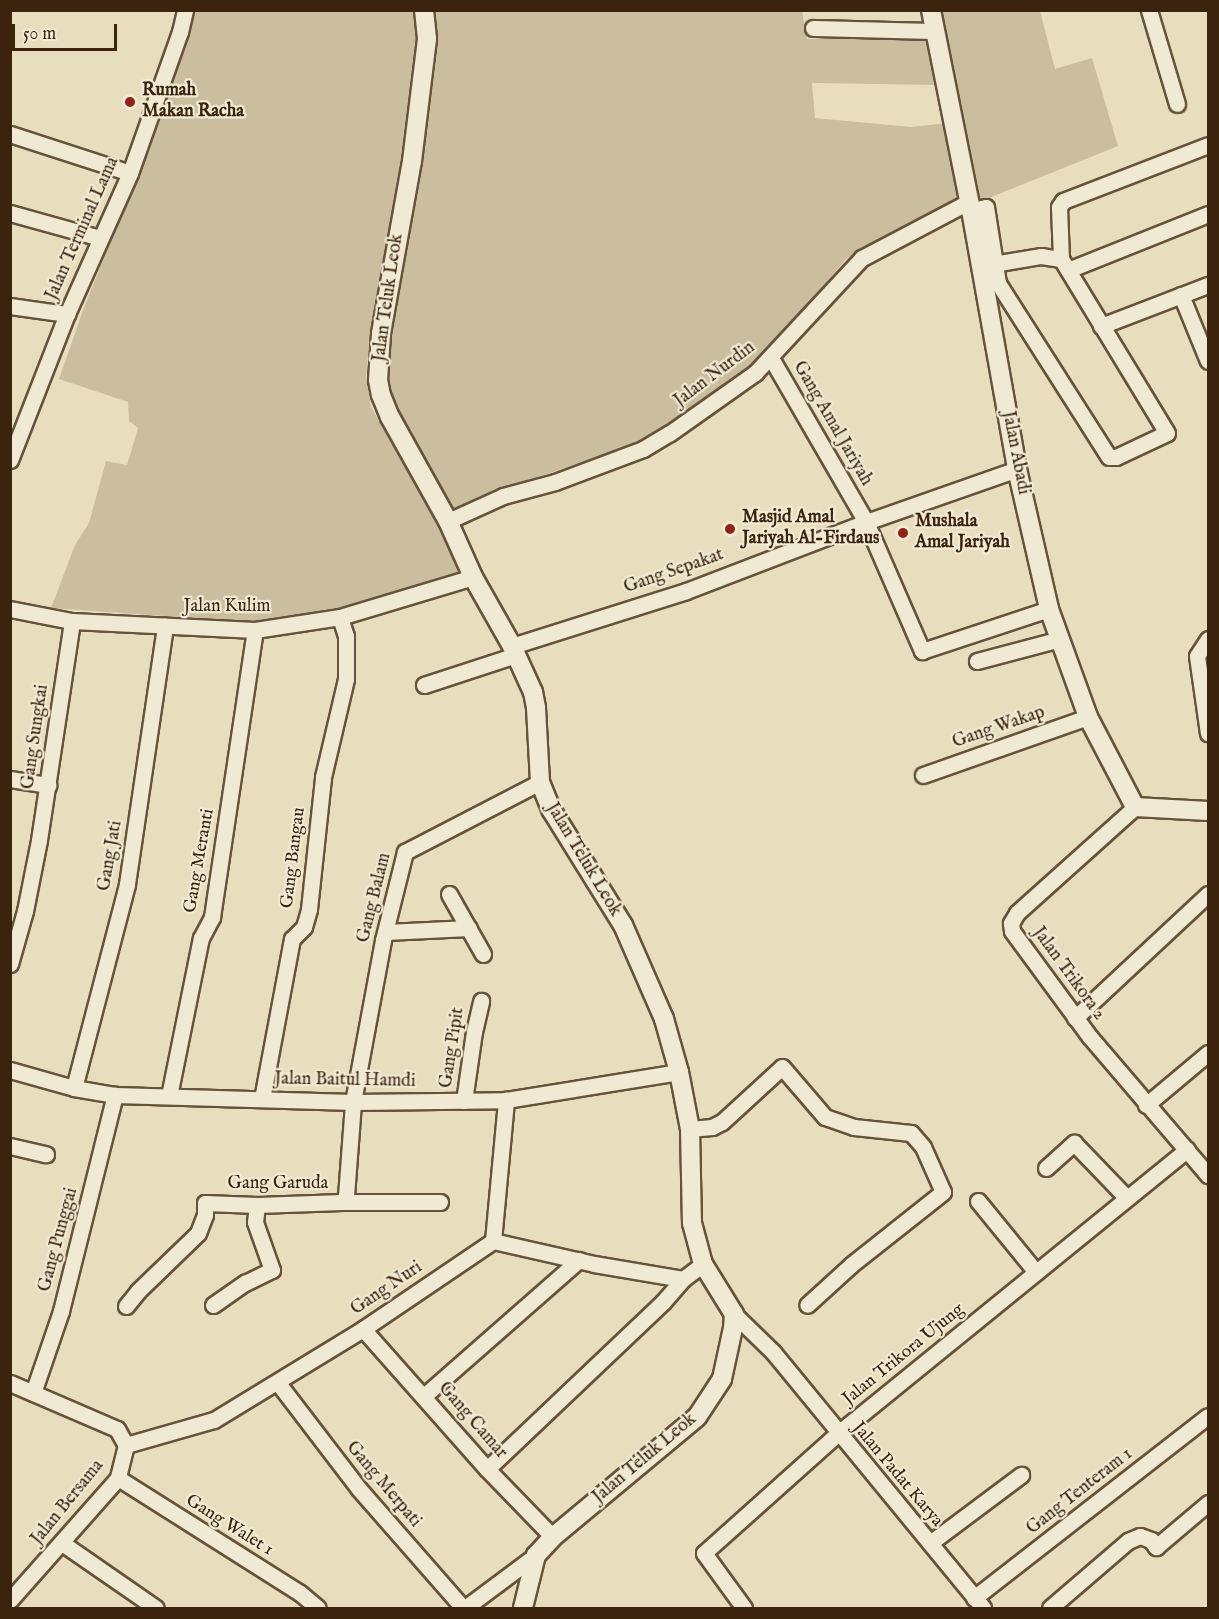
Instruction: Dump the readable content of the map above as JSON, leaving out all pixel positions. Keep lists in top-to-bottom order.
{
  "streets": {
    "street": [
      "Jalan Terminal Lama",
      "Jalan Teluk Leok",
      "Jalan Nurdin",
      "Gang Amal Jariyah",
      "Jalan Abadi",
      "Gang Sepakat",
      "Jalan Kulim",
      "Gang Wakap",
      "Gang Sungkai",
      "Gang Jati",
      "Gang Bangau",
      "Gang Meranti",
      "Gang Balam",
      "Jalan Trikora 2",
      "Gang Pipit",
      "Jalan Baitul Hamdi",
      "Gang Garuda",
      "Gang Punggai",
      "Gang Nuri",
      "Jalan Trikora Ujung",
      "Gang Camar",
      "Jalan Padat Karya",
      "Gang Merpati",
      "Gang Tenteram 1",
      "Jalan Bersama",
      "Gang Walet 1"
    ]
  },
  "crossings": [
    ["Jalan Teluk Leok", "Jalan Nurdin"],
    ["Jalan Teluk Leok", "Gang Sepakat"],
    ["Jalan Teluk Leok", "Jalan Kulim"],
    ["Jalan Teluk Leok", "Gang Balam"],
    ["Jalan Teluk Leok", "Jalan Baitul Hamdi"],
    ["Jalan Teluk Leok", "Gang Camar"],
    ["Jalan Teluk Leok", "Jalan Padat Karya"],
    ["Jalan Nurdin", "Gang Amal Jariyah"],
    ["Jalan Nurdin", "Jalan Abadi"],
    ["Gang Amal Jariyah", "Jalan Abadi"],
    ["Gang Amal Jariyah", "Gang Sepakat"],
    ["Jalan Abadi", "Gang Sepakat"],
    ["Jalan Abadi", "Gang Wakap"],
    ["Jalan Abadi", "Jalan Trikora 2"],
    ["Jalan Kulim", "Gang Sungkai"],
    ["Jalan Kulim", "Gang Jati"],
    ["Jalan Kulim", "Gang Bangau"],
    ["Jalan Kulim", "Gang Meranti"],
    ["Gang Jati", "Jalan Baitul Hamdi"],
    ["Gang Bangau", "Jalan Baitul Hamdi"],
    ["Gang Meranti", "Jalan Baitul Hamdi"],
    ["Gang Balam", "Jalan Baitul Hamdi"],
    ["Gang Balam", "Gang Garuda"],
    ["Jalan Trikora 2", "Jalan Trikora Ujung"],
    ["Gang Pipit", "Jalan Baitul Hamdi"],
    ["Jalan Baitul Hamdi", "Gang Garuda"],
    ["Jalan Baitul Hamdi", "Gang Punggai"],
    ["Gang Nuri", "Gang Camar"],
    ["Gang Nuri", "Gang Merpati"],
    ["Gang Nuri", "Jalan Bersama"],
    ["Jalan Trikora Ujung", "Jalan Padat Karya"],
    ["Jalan Padat Karya", "Gang Tenteram 1"],
    ["Jalan Bersama", "Gang Walet 1"]
  ],
  "places": ["Rumah Makan Racha", "Masjid Amal Jariyah Al-Firdaus", "Mushala Amal Jariyah"],
  "scale_bar": "50 m"
}
